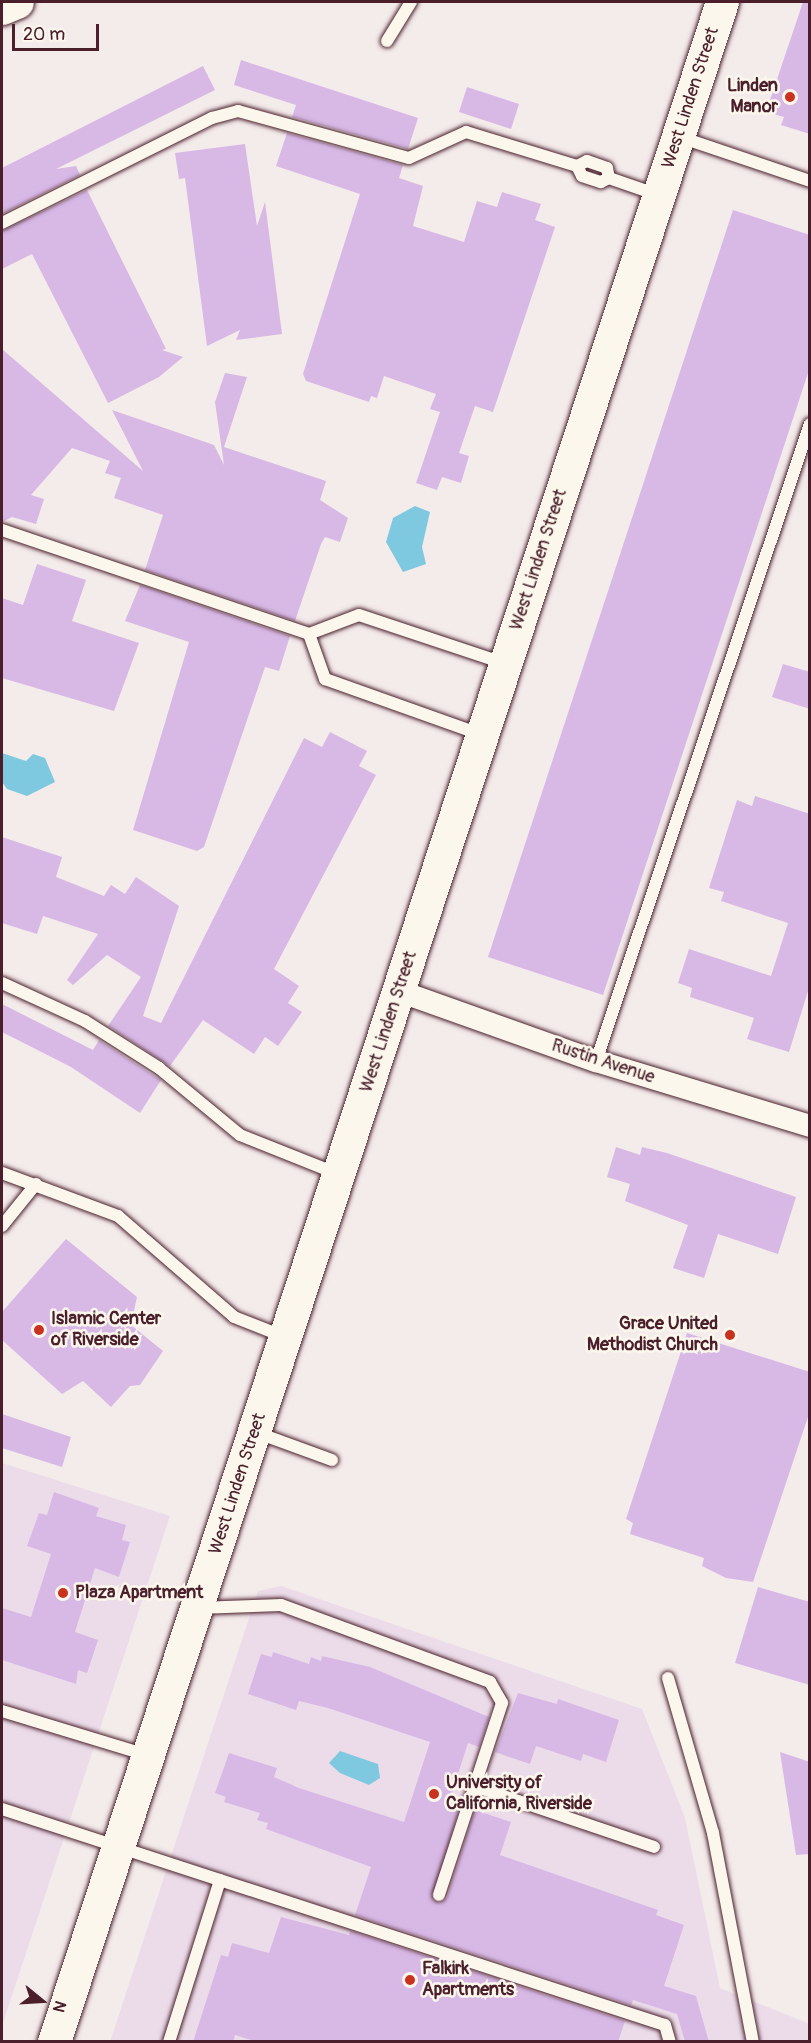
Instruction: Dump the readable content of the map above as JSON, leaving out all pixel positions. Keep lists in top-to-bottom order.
{
  "streets": {
    "main road": ["West Linden Street"],
    "street": ["Rustin Avenue"]
  },
  "crossings": [
    ["West Linden Street", "Rustin Avenue"]
  ],
  "places": [
    "Linden Manor",
    "Islamic Center of Riverside",
    "Grace United Methodist Church",
    "Plaza Apartment",
    "University of California, Riverside",
    "Falkirk Apartments"
  ],
  "scale_bar": "20 m",
  "north": "right"
}
